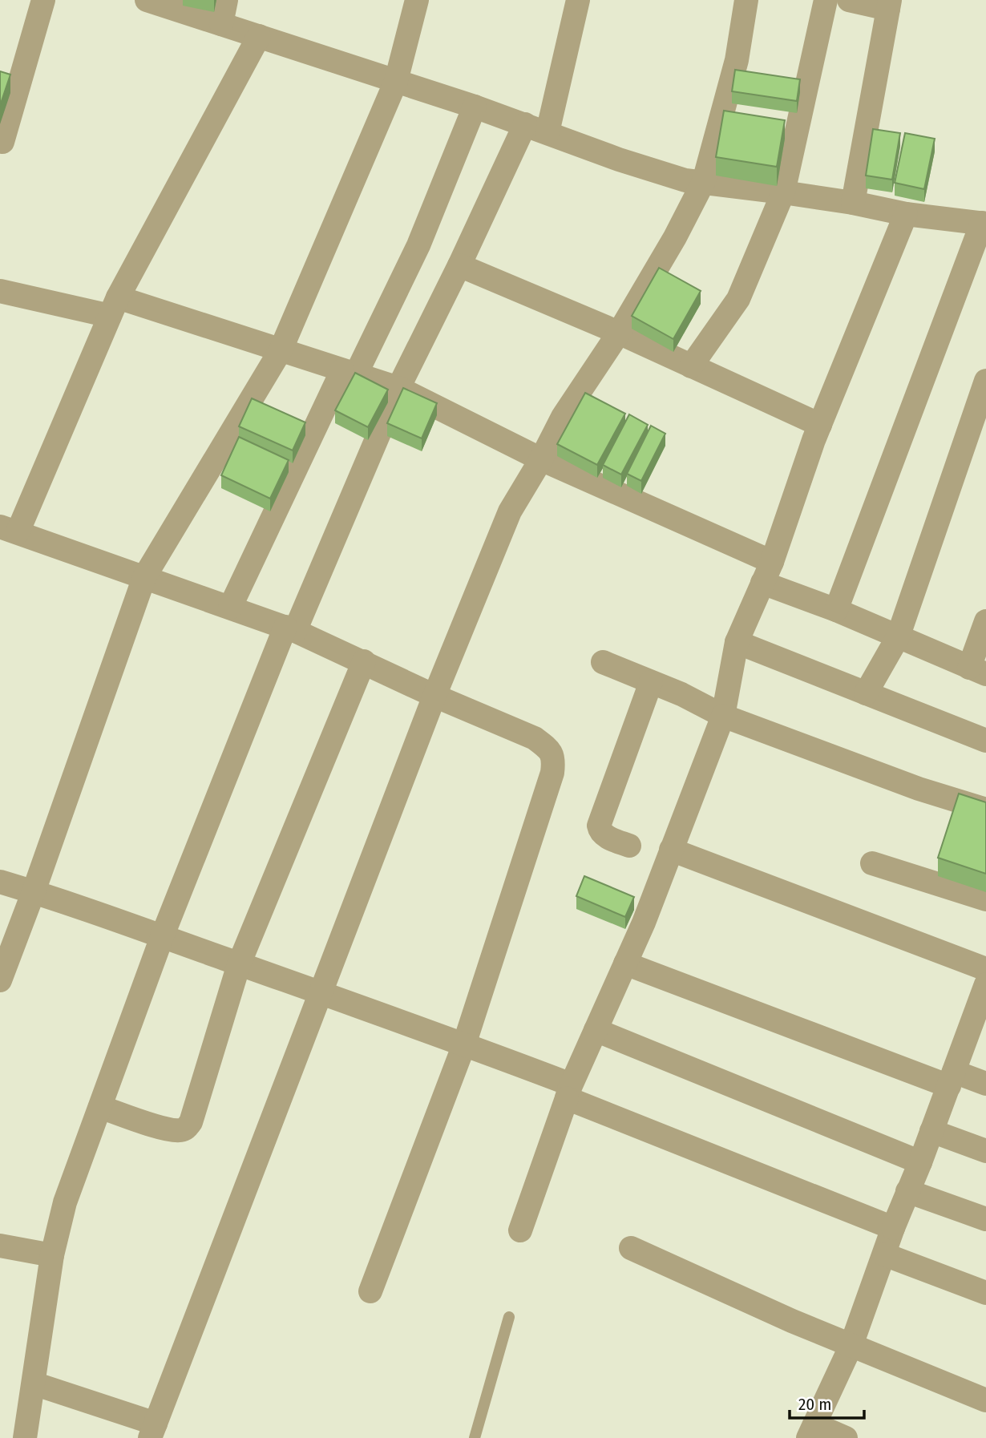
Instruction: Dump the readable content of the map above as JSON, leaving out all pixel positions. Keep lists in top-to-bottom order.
{
  "scale_bar": "20 m"
}
